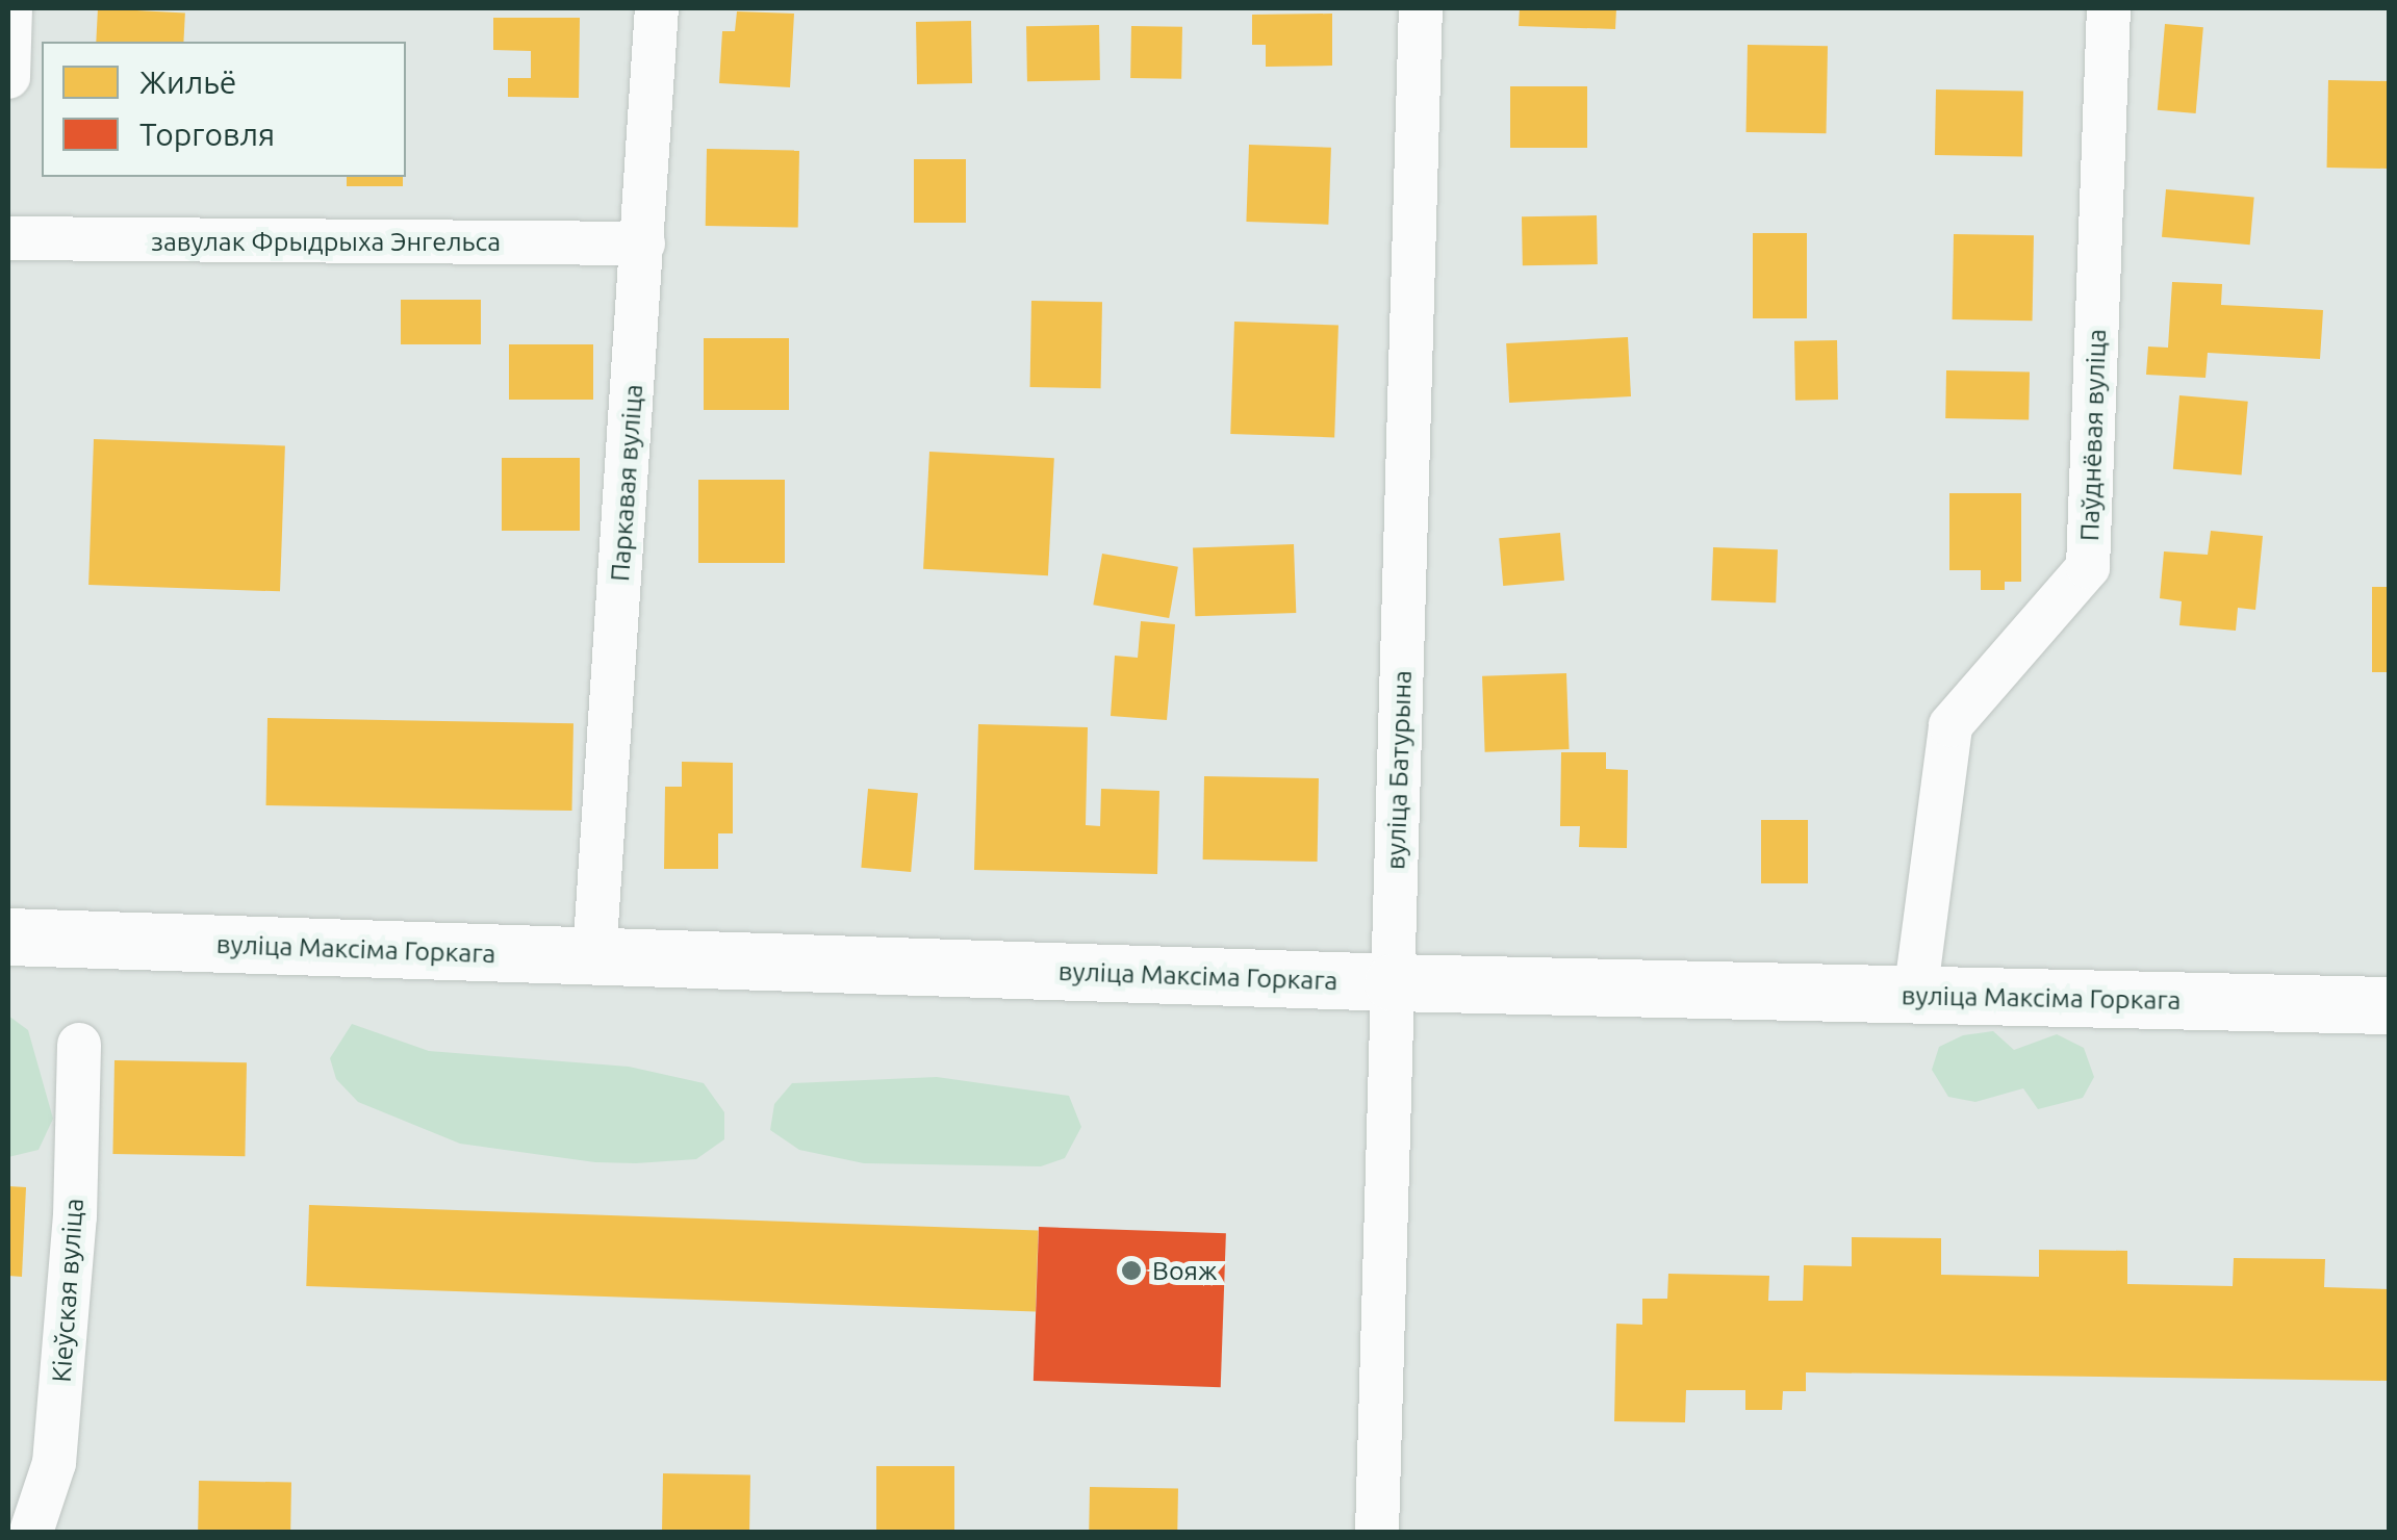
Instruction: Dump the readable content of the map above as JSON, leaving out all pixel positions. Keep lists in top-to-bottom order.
{
  "streets": {
    "street": [
      "завулак Фрыдрыха Энгельса",
      "Паўднёвая вуліца",
      "Паркавая вуліца",
      "вуліца Батурына",
      "вуліца Максіма Горкага",
      "Кіеўская вуліца"
    ]
  },
  "crossings": [
    ["завулак Фрыдрыха Энгельса", "Паркавая вуліца"],
    ["Паўднёвая вуліца", "вуліца Максіма Горкага"],
    ["Паркавая вуліца", "вуліца Максіма Горкага"],
    ["вуліца Батурына", "вуліца Максіма Горкага"]
  ],
  "places": ["Вояж"],
  "legend": ["Жильё", "Торговля"]
}
